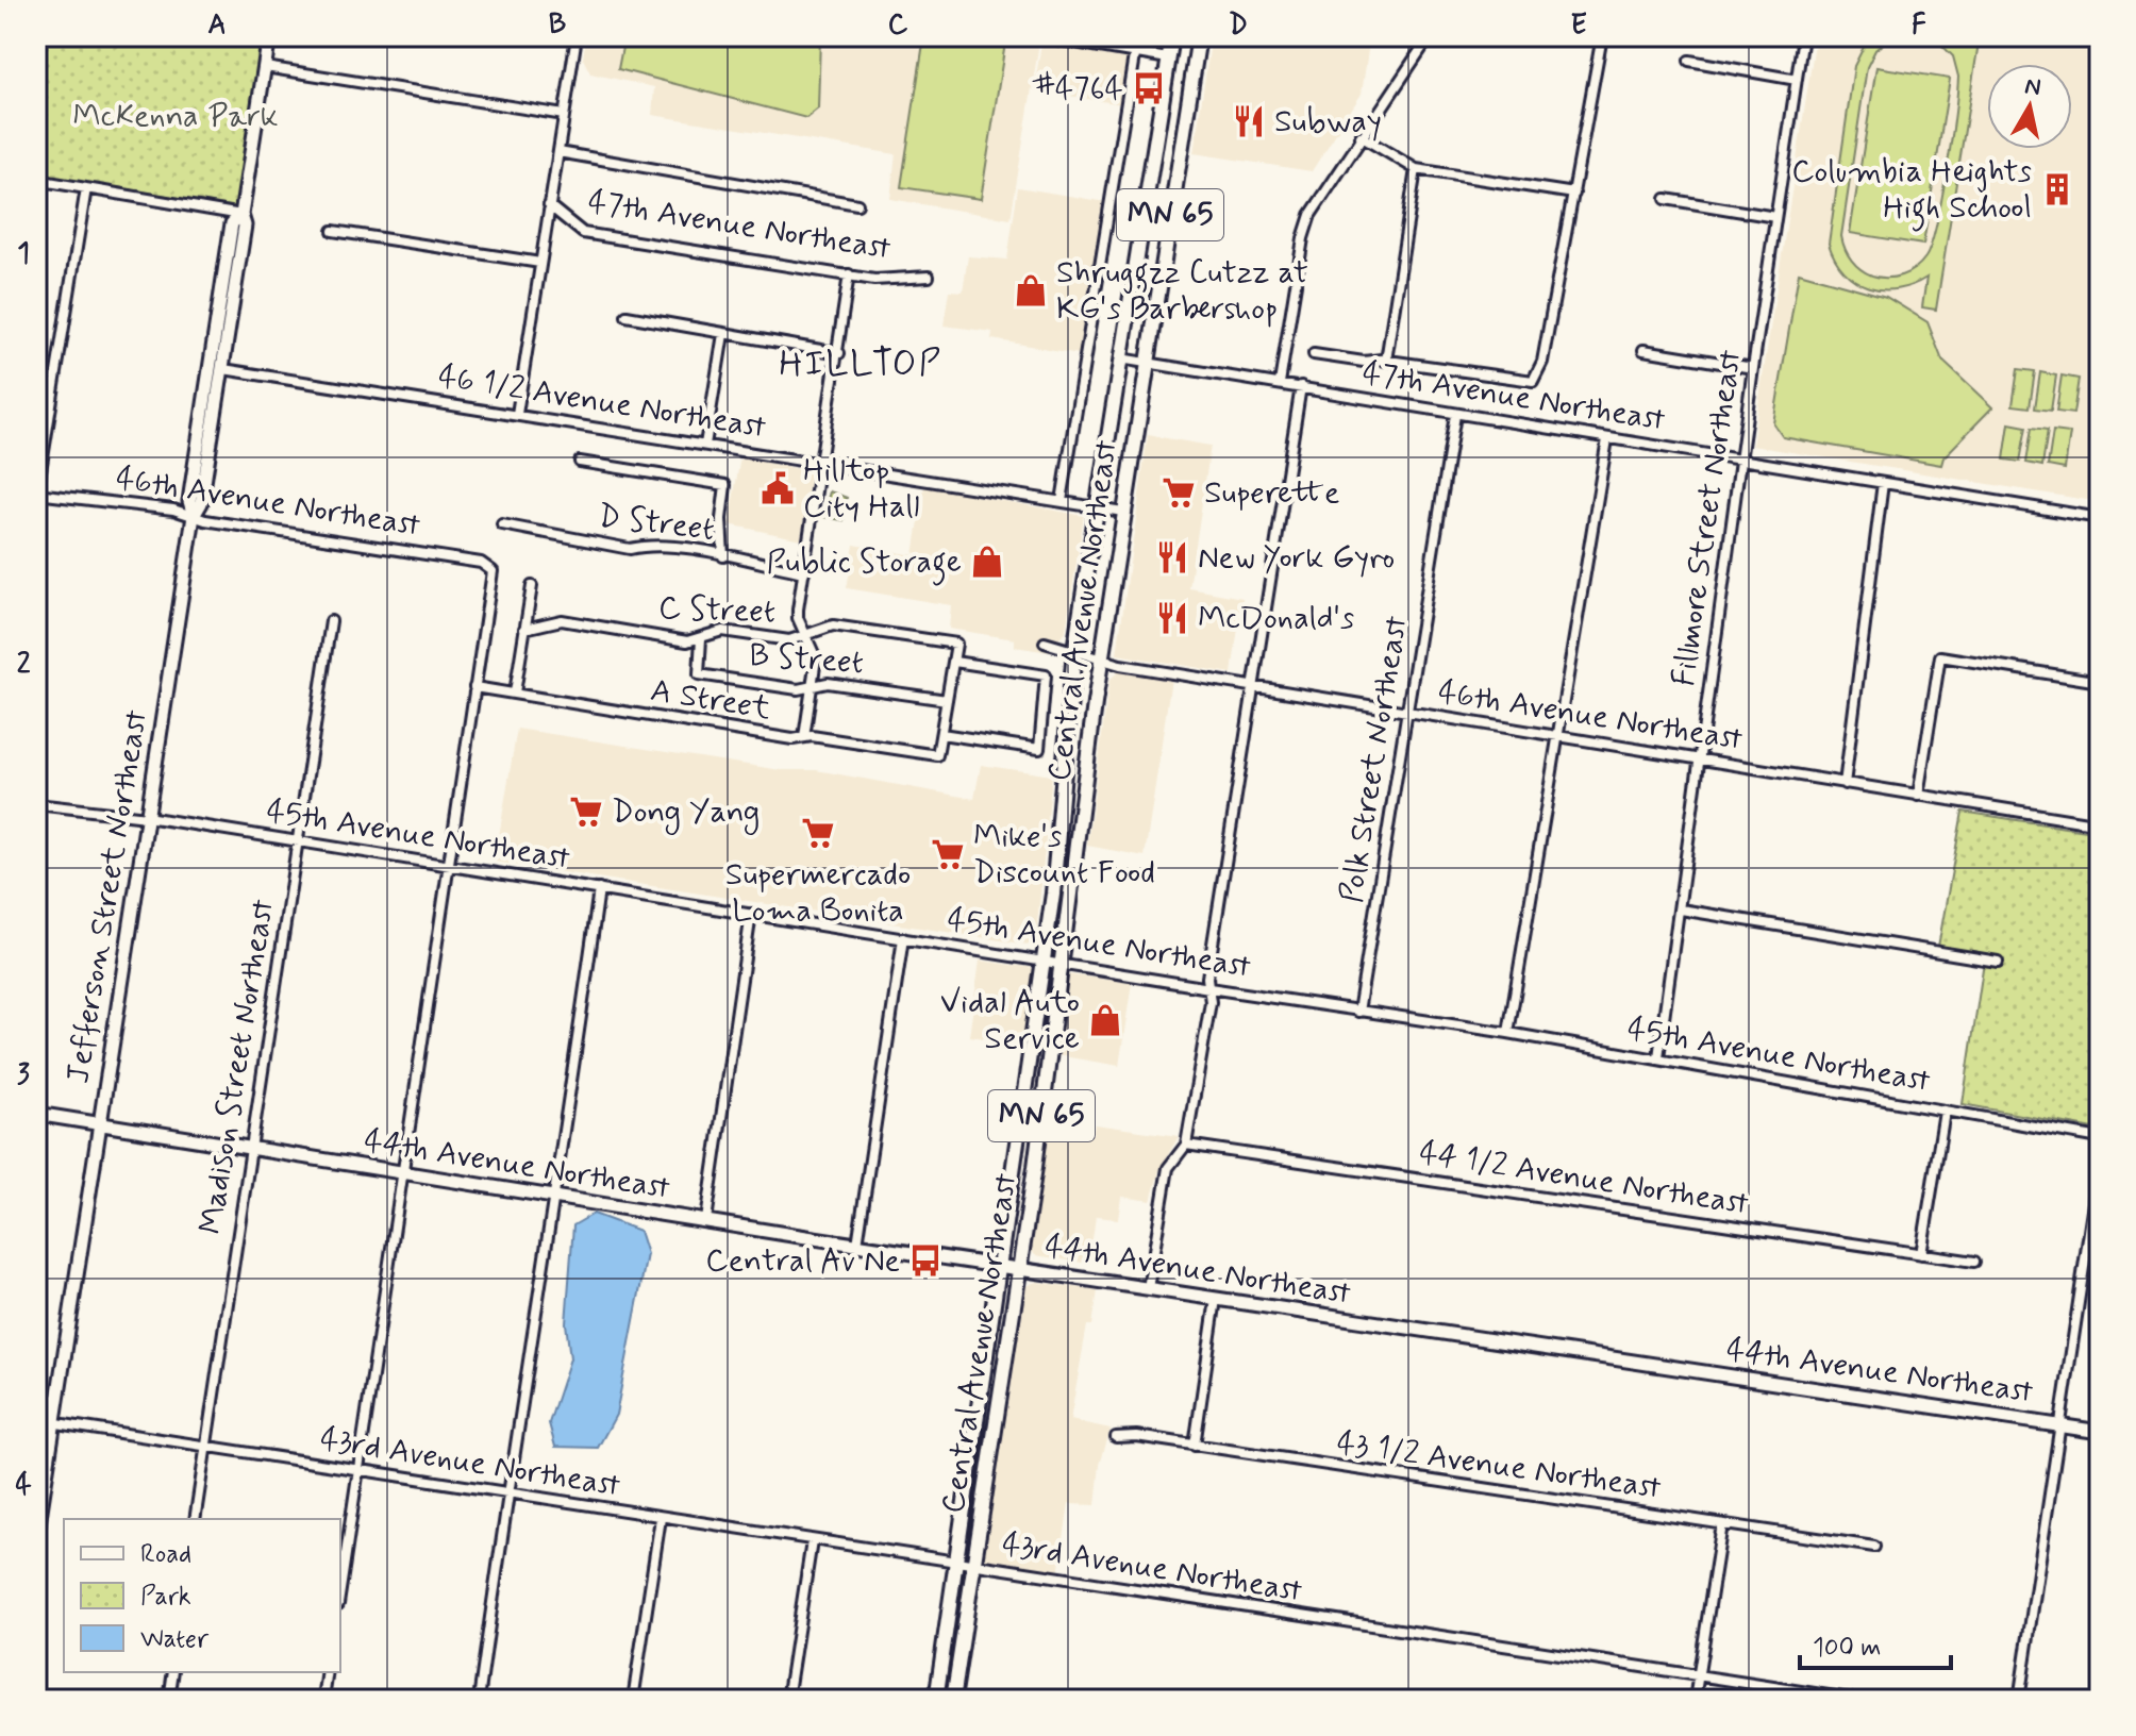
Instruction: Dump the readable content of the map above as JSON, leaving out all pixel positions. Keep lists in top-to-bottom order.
{
  "streets": {
    "main road": ["MN 65", "Central Avenue Northeast"],
    "street": [
      "47th Avenue Northeast",
      "46 1/2 Avenue Northeast",
      "46th Avenue Northeast",
      "Fillmore Street Northeast",
      "D Street",
      "C Street",
      "B Street",
      "A Street",
      "Polk Street Northeast",
      "45th Avenue Northeast",
      "Jefferson Street Northeast",
      "Madison Street Northeast",
      "44th Avenue Northeast",
      "44 1/2 Avenue Northeast",
      "43rd Avenue Northeast",
      "43 1/2 Avenue Northeast"
    ]
  },
  "crossings": [
    ["47th Avenue Northeast", "Fillmore Street Northeast"],
    ["47th Avenue Northeast", "Central Avenue Northeast"],
    ["47th Avenue Northeast", "Polk Street Northeast"],
    ["46 1/2 Avenue Northeast", "Central Avenue Northeast"],
    ["46 1/2 Avenue Northeast", "Jefferson Street Northeast"],
    ["46th Avenue Northeast", "Fillmore Street Northeast"],
    ["46th Avenue Northeast", "Central Avenue Northeast"],
    ["46th Avenue Northeast", "A Street"],
    ["46th Avenue Northeast", "Polk Street Northeast"],
    ["46th Avenue Northeast", "Jefferson Street Northeast"],
    ["Fillmore Street Northeast", "45th Avenue Northeast"],
    ["C Street", "B Street"],
    ["Central Avenue Northeast", "45th Avenue Northeast"],
    ["Central Avenue Northeast", "44th Avenue Northeast"],
    ["Central Avenue Northeast", "43rd Avenue Northeast"],
    ["Polk Street Northeast", "45th Avenue Northeast"],
    ["45th Avenue Northeast", "Jefferson Street Northeast"],
    ["45th Avenue Northeast", "Madison Street Northeast"],
    ["Jefferson Street Northeast", "44th Avenue Northeast"],
    ["Jefferson Street Northeast", "43rd Avenue Northeast"],
    ["Madison Street Northeast", "44th Avenue Northeast"],
    ["Madison Street Northeast", "43rd Avenue Northeast"]
  ],
  "districts": ["HILLTOP"],
  "parks": ["McKenna Park"],
  "places": {
    "bus stop": ["#4764", "Central Av Ne"],
    "restaurant": ["Subway", "New York Gyro", "McDonald's"],
    "building": ["Columbia Heights High School"],
    "shop": ["Shruggzz Cutzz at KG's Barbershop", "Public Storage", "Vidal Auto Service"],
    "public building": ["Hilltop City Hall"],
    "supermarket": [
      "Superette",
      "Dong Yang",
      "Supermercado Loma Bonita",
      "Mike's Discount Food"
    ]
  },
  "legend": ["Road", "Park", "Water"],
  "scale_bar": "100 m",
  "north": "top",
  "grid": {
    "columns": [
      "A",
      "B",
      "C",
      "D",
      "E",
      "F"
    ],
    "rows": [
      "1",
      "2",
      "3",
      "4"
    ]
  }
}
